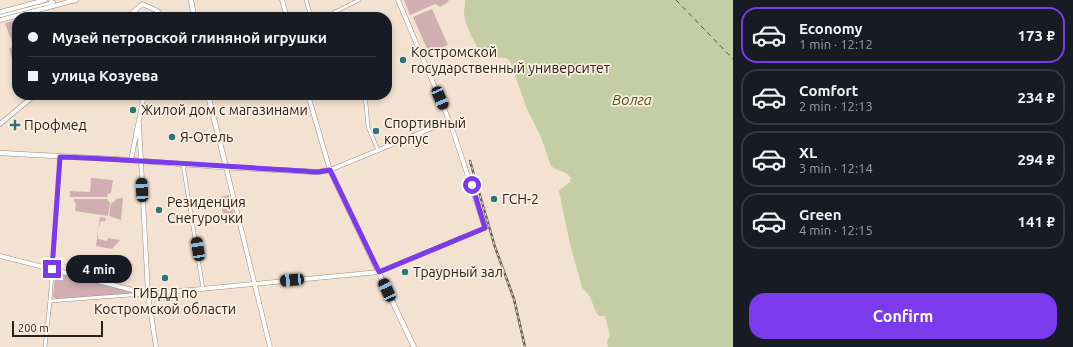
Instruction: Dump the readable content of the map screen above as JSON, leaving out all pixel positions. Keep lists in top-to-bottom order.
{
  "water": ["Волга"],
  "places": {
    "other": [
      "Костромской государственный университет",
      "Жилой дом с магазинами",
      "Спортивный корпус",
      "Я-Отель",
      "ГСН-2",
      "Резиденция Снегурочки",
      "Траурный зал",
      "ГИБДД по Костромской области"
    ],
    "health": ["Профмед"]
  },
  "scale_bar": "200 m",
  "page": {
    "list": [
      {
        "name": "Economy",
        "note": "1 min · 12:12",
        "value": "173 ₽"
      },
      {
        "name": "Comfort",
        "note": "2 min · 12:13",
        "value": "234 ₽"
      },
      {
        "name": "XL",
        "note": "3 min · 12:14",
        "value": "294 ₽"
      },
      {
        "name": "Green",
        "note": "4 min · 12:15",
        "value": "141 ₽"
      }
    ],
    "banner": ["Музей петровской глиняной игрушки", "улица Козуева"],
    "bubble": "4 min",
    "buttons": "Confirm",
    "scale": "200 m"
  }
}
